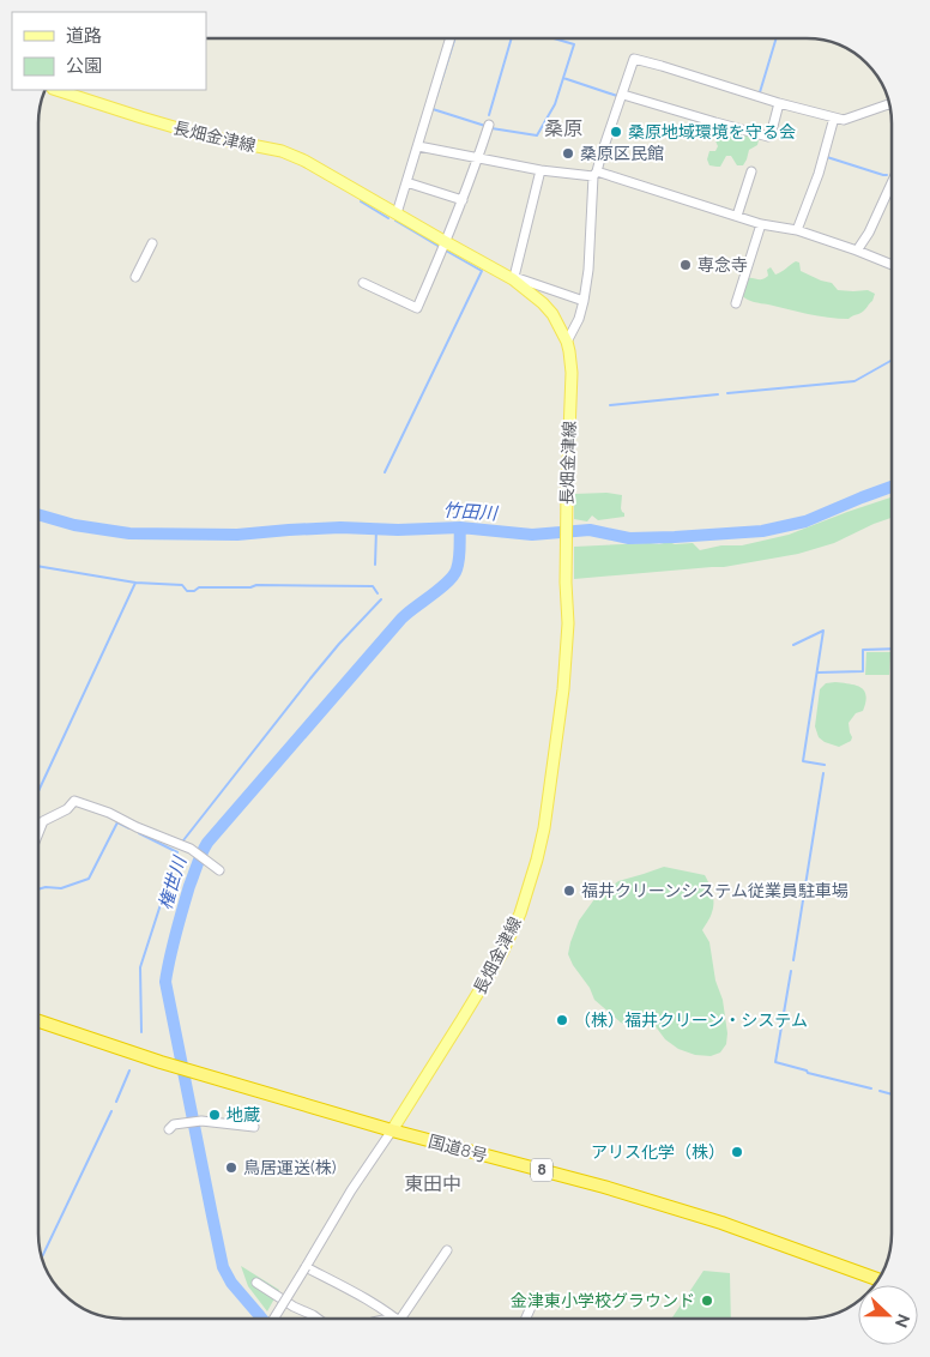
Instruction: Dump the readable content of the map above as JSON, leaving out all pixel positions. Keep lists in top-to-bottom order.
{
  "streets": {
    "highway": ["国道8号", "8"],
    "main road": ["長畑金津線"]
  },
  "crossings": [
    ["長畑金津線", "国道8号"]
  ],
  "districts": ["桑原", "東田中"],
  "water": ["竹田川", "権世川"],
  "places": [
    "桑原地域環境を守る会",
    "桑原区民館",
    "専念寺",
    "福井クリーンシステム従業員駐車場",
    "（株）福井クリーン・システム",
    "地蔵",
    "アリス化学（株）",
    "鳥居運送(株)",
    "金津東小学校グラウンド"
  ],
  "legend": ["道路", "公園"],
  "north": "right"
}
